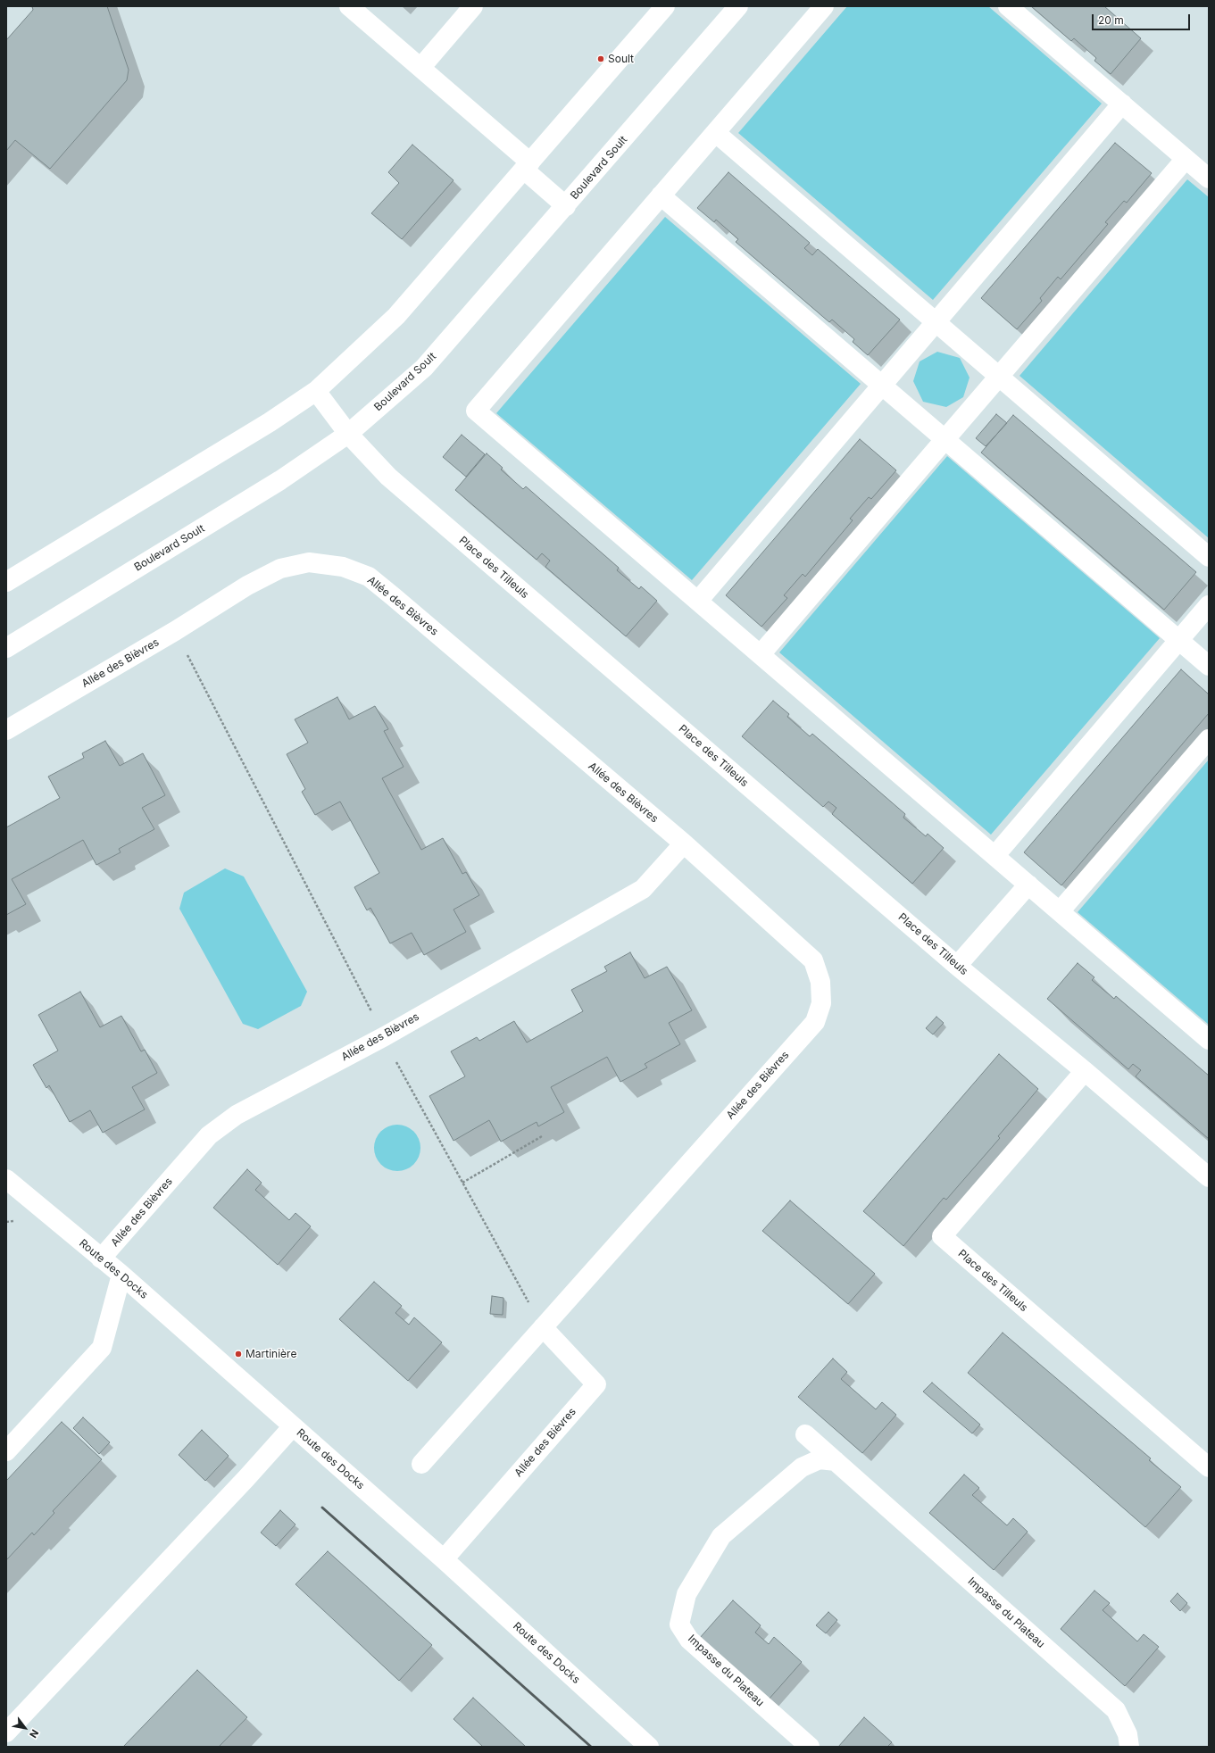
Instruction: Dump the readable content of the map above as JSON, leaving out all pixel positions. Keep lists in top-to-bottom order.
{
  "streets": {
    "street": [
      "Boulevard Soult",
      "Place des Tilleuls",
      "Allée des Bièvres",
      "Route des Docks",
      "Impasse du Plateau"
    ]
  },
  "crossings": [
    ["Boulevard Soult", "Place des Tilleuls"],
    ["Allée des Bièvres", "Route des Docks"]
  ],
  "places": ["Soult", "Martinière"],
  "scale_bar": "20 m",
  "north": "bottom right"
}
